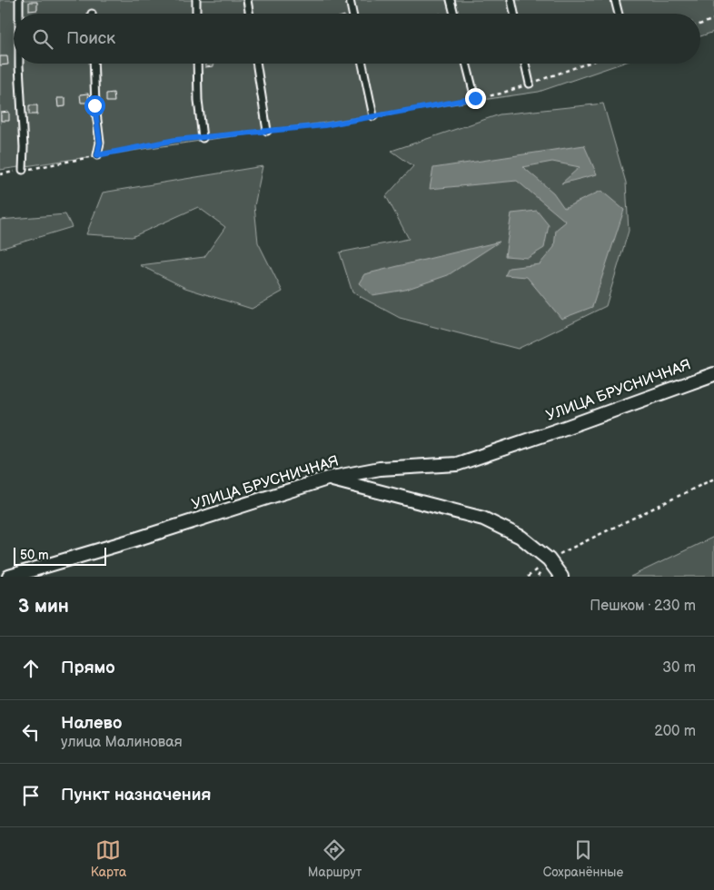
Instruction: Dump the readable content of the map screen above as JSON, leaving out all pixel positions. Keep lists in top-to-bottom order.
{
  "streets": {
    "street": ["УЛИЦА БРУСНИЧНАЯ"]
  },
  "scale_bar": "50 m",
  "page": {
    "search": "Поиск",
    "scale": "50 m",
    "heading": ["3 мин", "Пешком · 230 m"],
    "list": [
      ["Прямо", "30 m"],
      ["Налево", "улица Малиновая", "200 m"],
      "Пункт назначения"
    ],
    "nav": ["Карта", "Маршрут", "Сохранённые"]
  }
}
